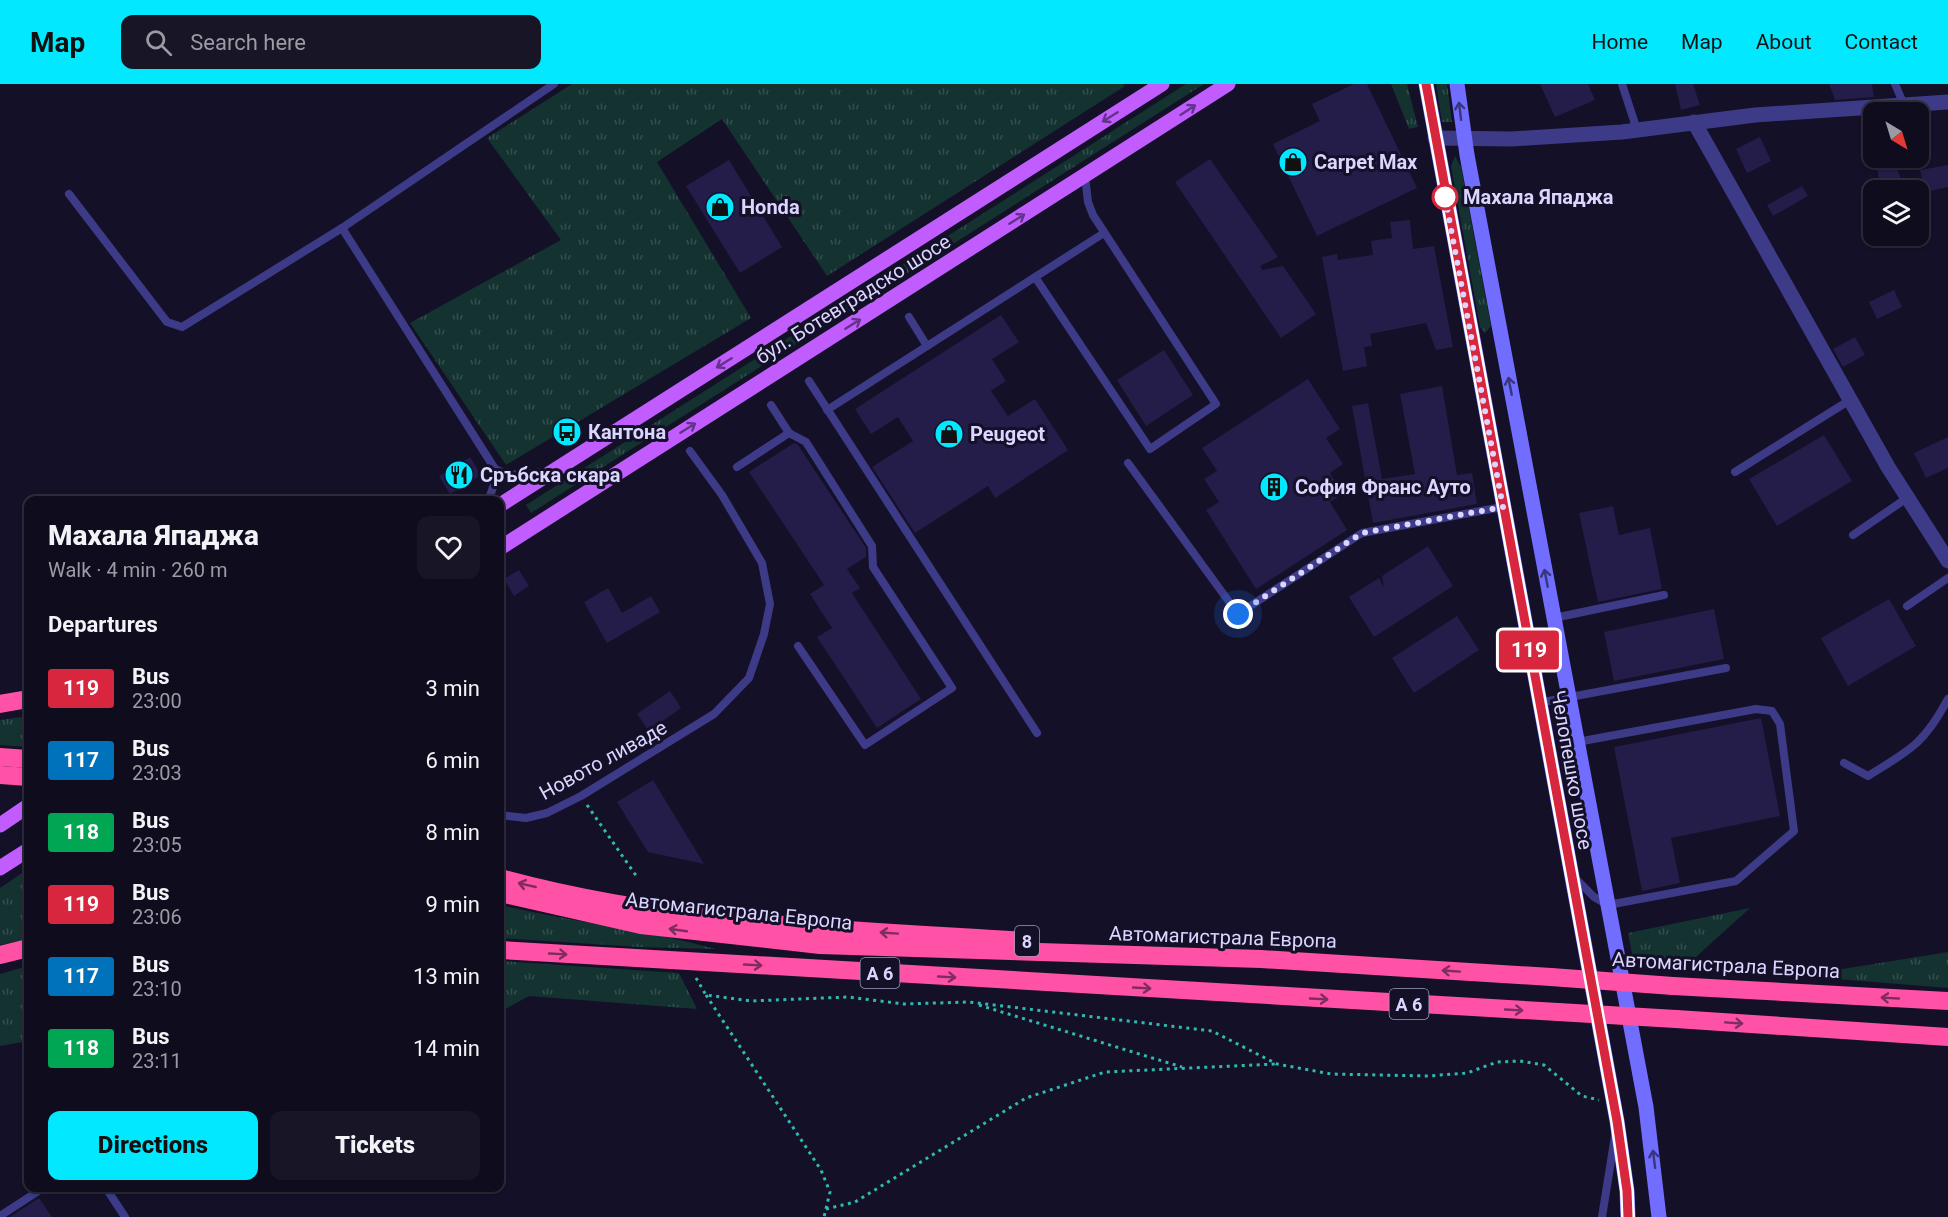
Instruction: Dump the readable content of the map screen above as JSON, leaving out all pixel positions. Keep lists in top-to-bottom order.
{
  "streets": {
    "highway": ["Автомагистрала Европа", "8", "A 6"],
    "main road": ["бул. Ботевградско шосе", "Челопешко шосе"],
    "lane": ["Новото ливаде"]
  },
  "crossings": [
    ["Автомагистрала Европа", "8"]
  ],
  "places": {
    "shop": ["Carpet Max", "Honda", "Peugeot"],
    "other": ["Махала Япаджа"],
    "bus stop": ["Кантона"],
    "restaurant": ["Сръбска скара"],
    "building": ["София Франс Ауто"]
  },
  "lines": ["bus line 119"],
  "north": "bottom right",
  "page": {
    "header": "Map",
    "search": "Search here",
    "nav": [
      "Home",
      "Map",
      "About",
      "Contact"
    ],
    "on_map": "119",
    "heading": [
      ["Махала Япаджа", "Walk · 4 min · 260 m"],
      "Departures"
    ],
    "list": [
      {
        "mark": "119",
        "name": "Bus",
        "note": "23:00",
        "value": "3 min"
      },
      {
        "mark": "117",
        "name": "Bus",
        "note": "23:03",
        "value": "6 min"
      },
      {
        "mark": "118",
        "name": "Bus",
        "note": "23:05",
        "value": "8 min"
      },
      {
        "mark": "119",
        "name": "Bus",
        "note": "23:06",
        "value": "9 min"
      },
      {
        "mark": "117",
        "name": "Bus",
        "note": "23:10",
        "value": "13 min"
      },
      {
        "mark": "118",
        "name": "Bus",
        "note": "23:11",
        "value": "14 min"
      }
    ],
    "buttons": ["Directions", "Tickets"]
  }
}
